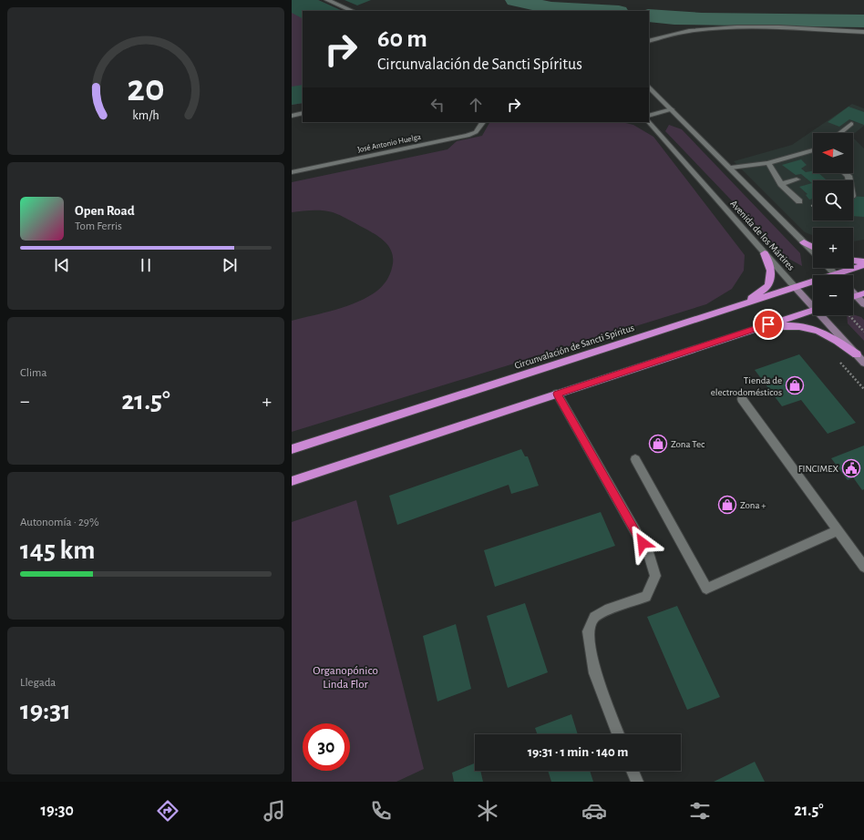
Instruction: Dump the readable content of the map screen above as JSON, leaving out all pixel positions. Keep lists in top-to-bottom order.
{
  "streets": {
    "highway": ["Circunvalación de Sancti Spíritus"],
    "main road": ["Avenida de los Mártires"],
    "street": ["José Antonio Huelga"]
  },
  "crossings": [
    ["Avenida de los Mártires", "Circunvalación de Sancti Spíritus"]
  ],
  "parks": ["Organopónico Linda Flor"],
  "places": {
    "shop": ["Tienda de electrodomésticos", "Zona Tec", "Zona +"],
    "public building": ["FINCIMEX"]
  },
  "north": "left",
  "page": {
    "turn": ["60 m", "Circunvalación de Sancti Spíritus"],
    "map_buttons": ["+", "−"],
    "song": ["Open Road", "Tom Ferris"],
    "tile": [
      "Clima",
      ["Autonomía · 29%", "145 km"],
      ["Llegada", "19:31"]
    ],
    "heat": ["−", "21.5°", "+"],
    "limit": "30",
    "trip": "19:31 · 1 min · 140 m",
    "tabs": ["19:30", "21.5°"],
    "gauge": ["20", "km/h"]
  }
}
